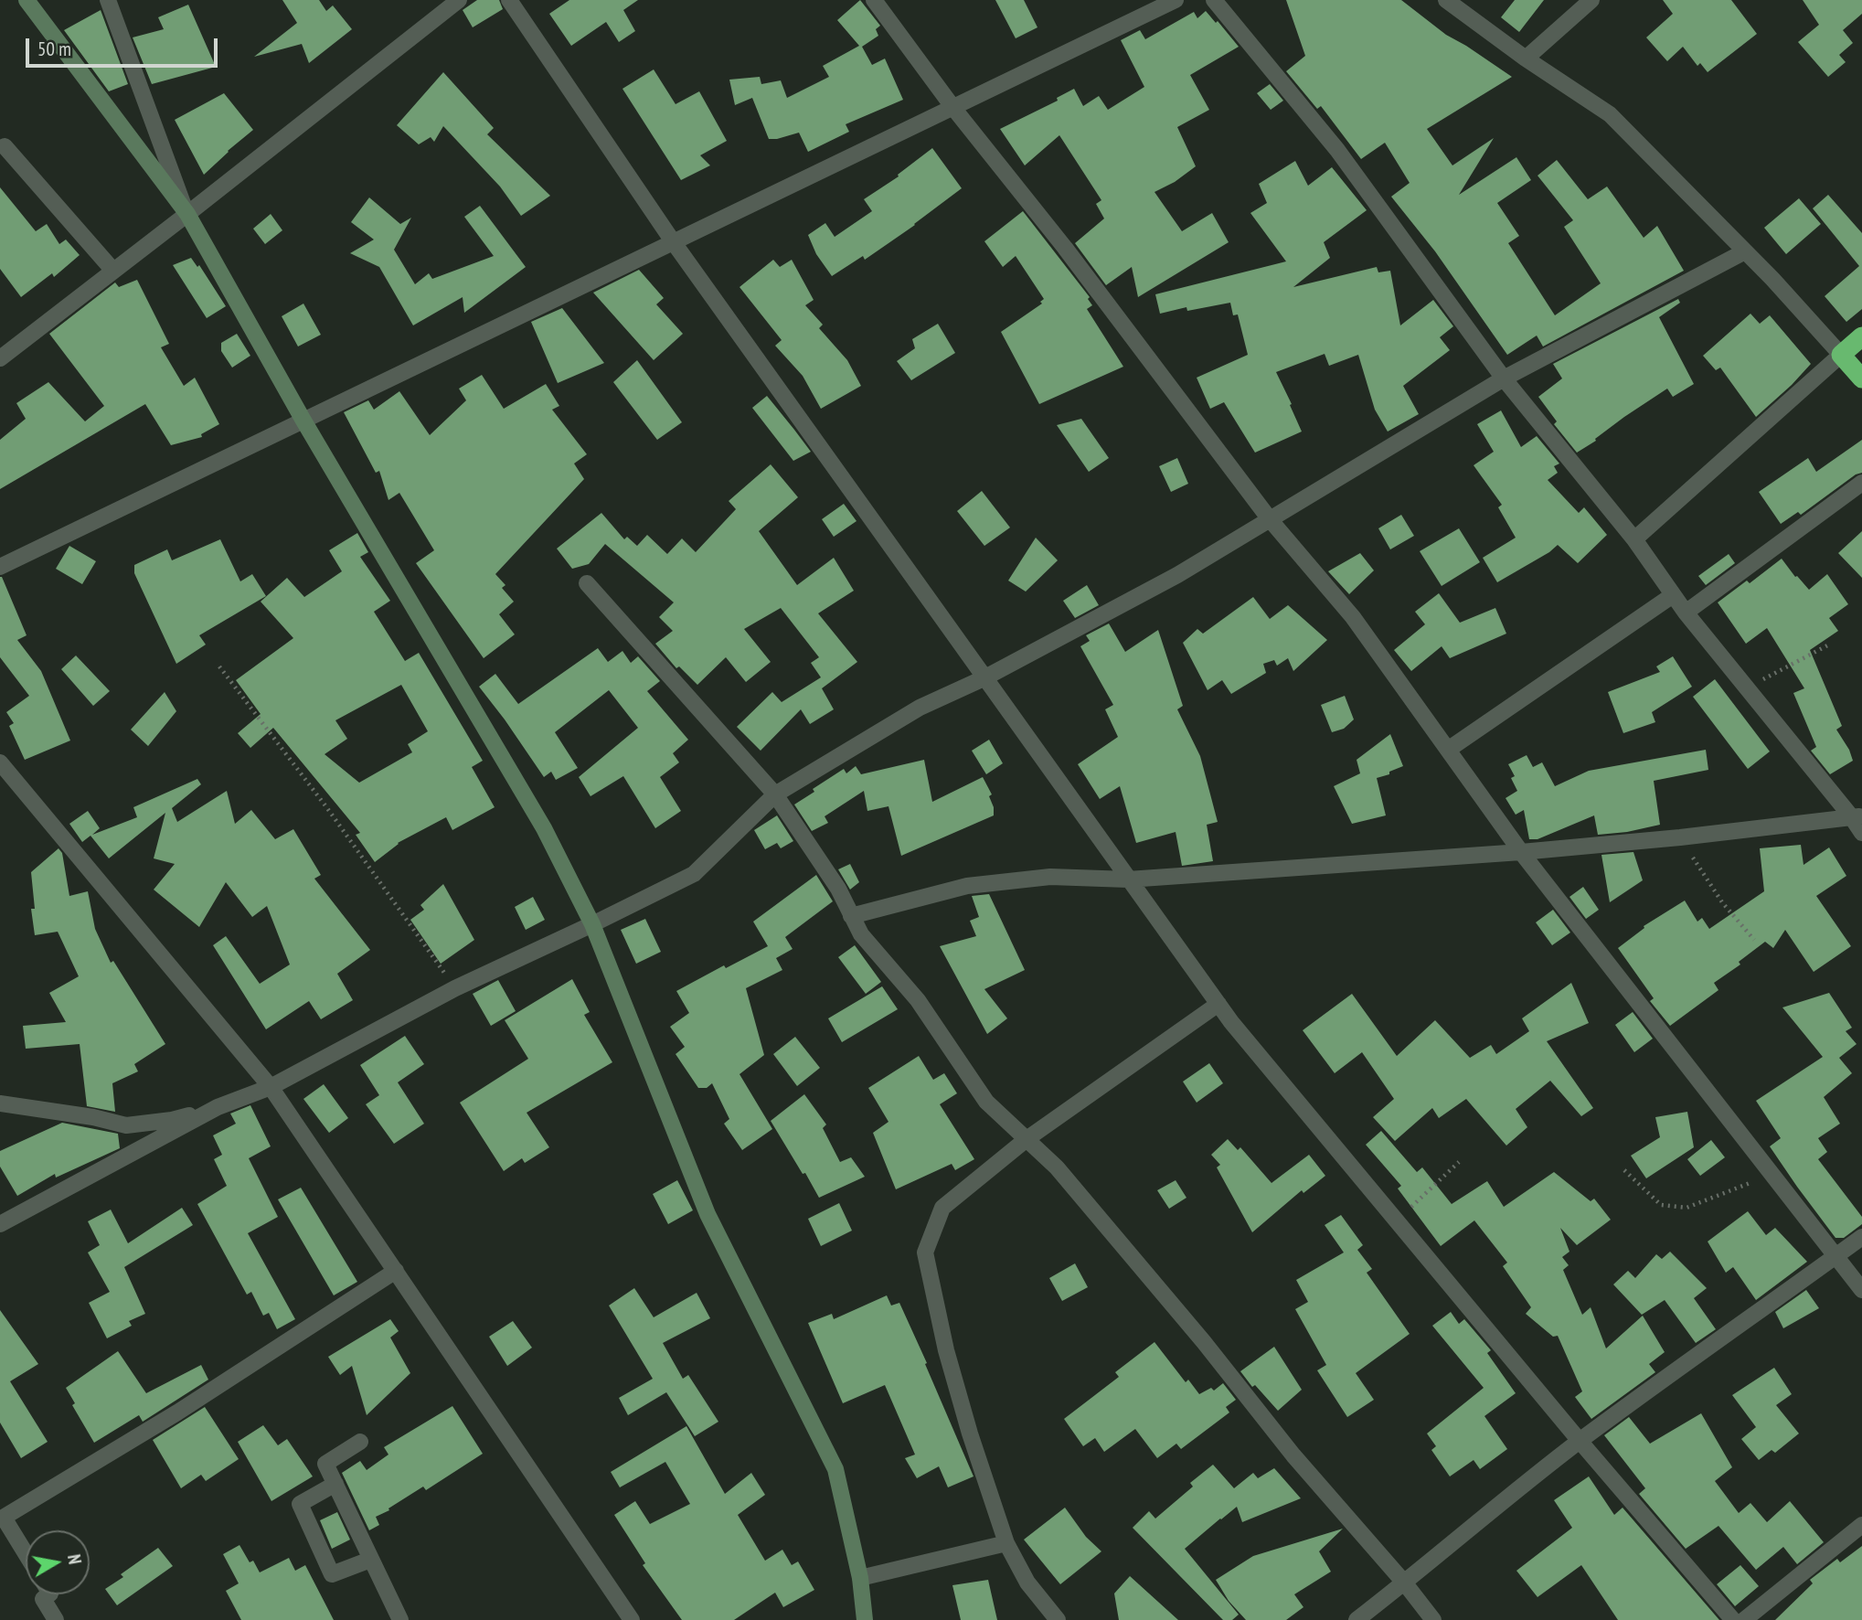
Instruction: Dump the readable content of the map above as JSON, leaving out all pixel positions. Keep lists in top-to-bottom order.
{
  "scale_bar": "50 m",
  "north": "right"
}
